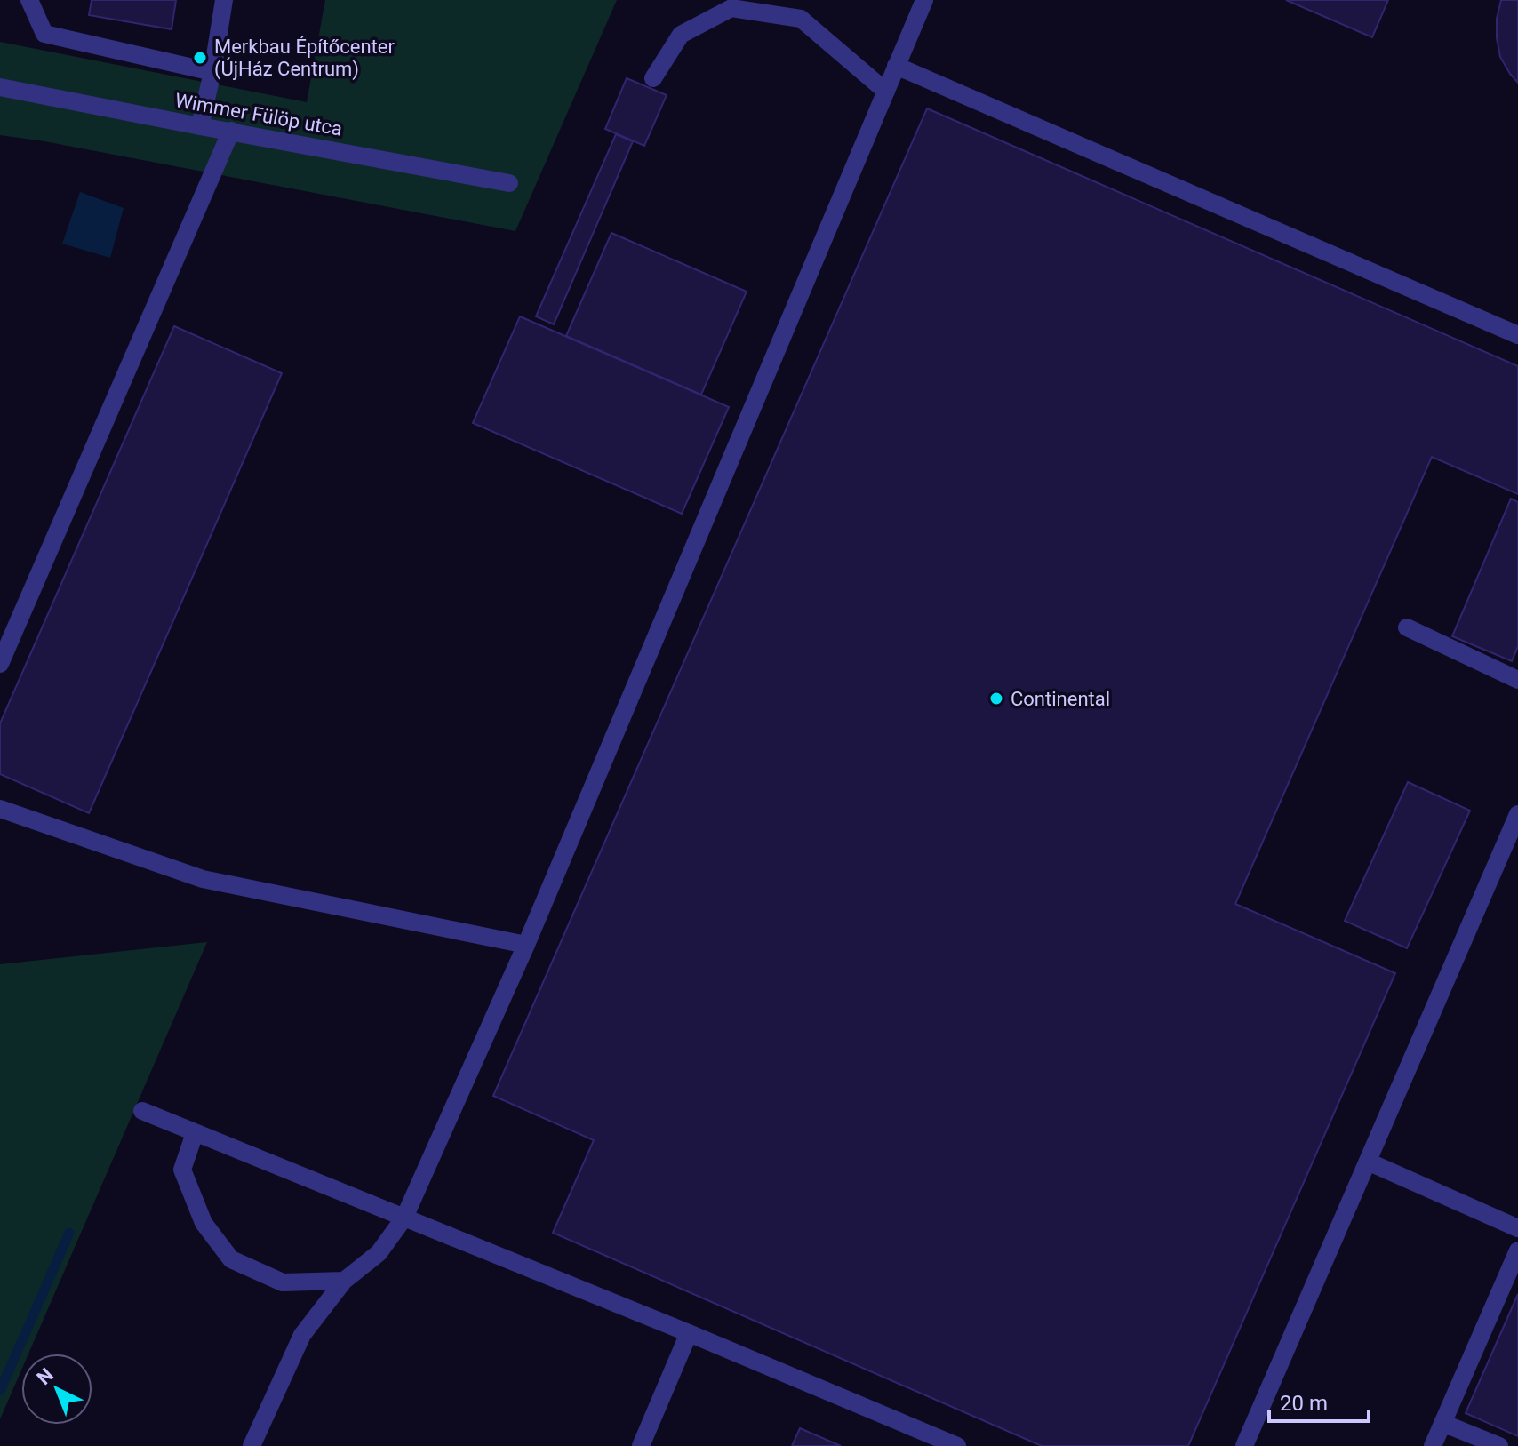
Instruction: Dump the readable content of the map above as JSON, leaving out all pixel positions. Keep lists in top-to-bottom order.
{
  "streets": {
    "street": ["Wimmer Fülöp utca"]
  },
  "places": ["Merkbau Építőcenter (ÚjHáz Centrum)", "Continental"],
  "scale_bar": "20 m",
  "north": "top left"
}
